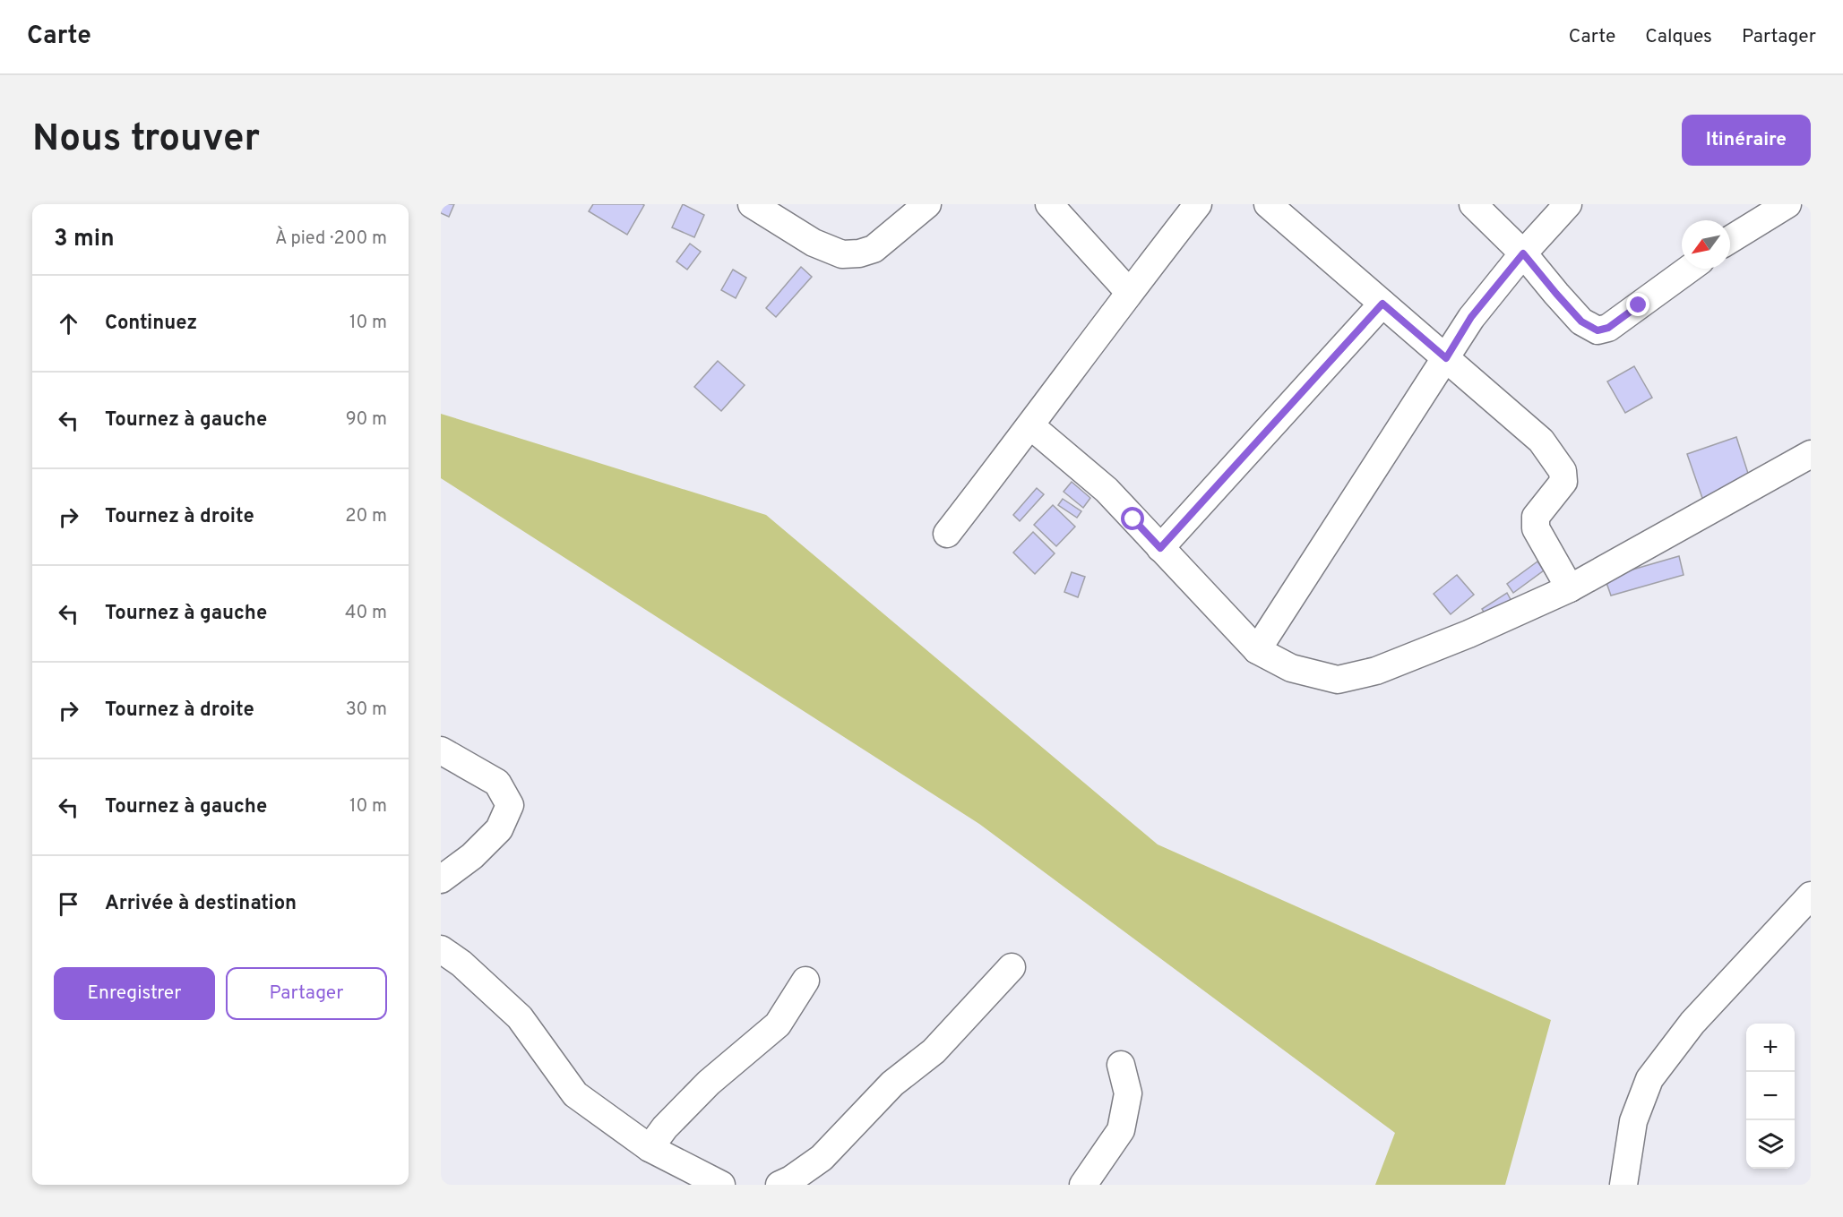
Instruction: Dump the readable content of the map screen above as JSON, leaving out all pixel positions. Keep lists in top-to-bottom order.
{
  "north": "bottom left",
  "page": {
    "header": "Carte",
    "nav": ["Carte", "Calques", "Partager"],
    "buttons": [
      "Itinéraire",
      ["Enregistrer", "Partager"]
    ],
    "title": "Nous trouver",
    "heading": ["3 min", "À pied · 200 m"],
    "list": [
      ["Continuez", "10 m"],
      ["Tournez à gauche", "90 m"],
      ["Tournez à droite", "20 m"],
      ["Tournez à gauche", "40 m"],
      ["Tournez à droite", "30 m"],
      ["Tournez à gauche", "10 m"],
      "Arrivée à destination"
    ],
    "map_buttons": ["+", "−"]
  }
}
